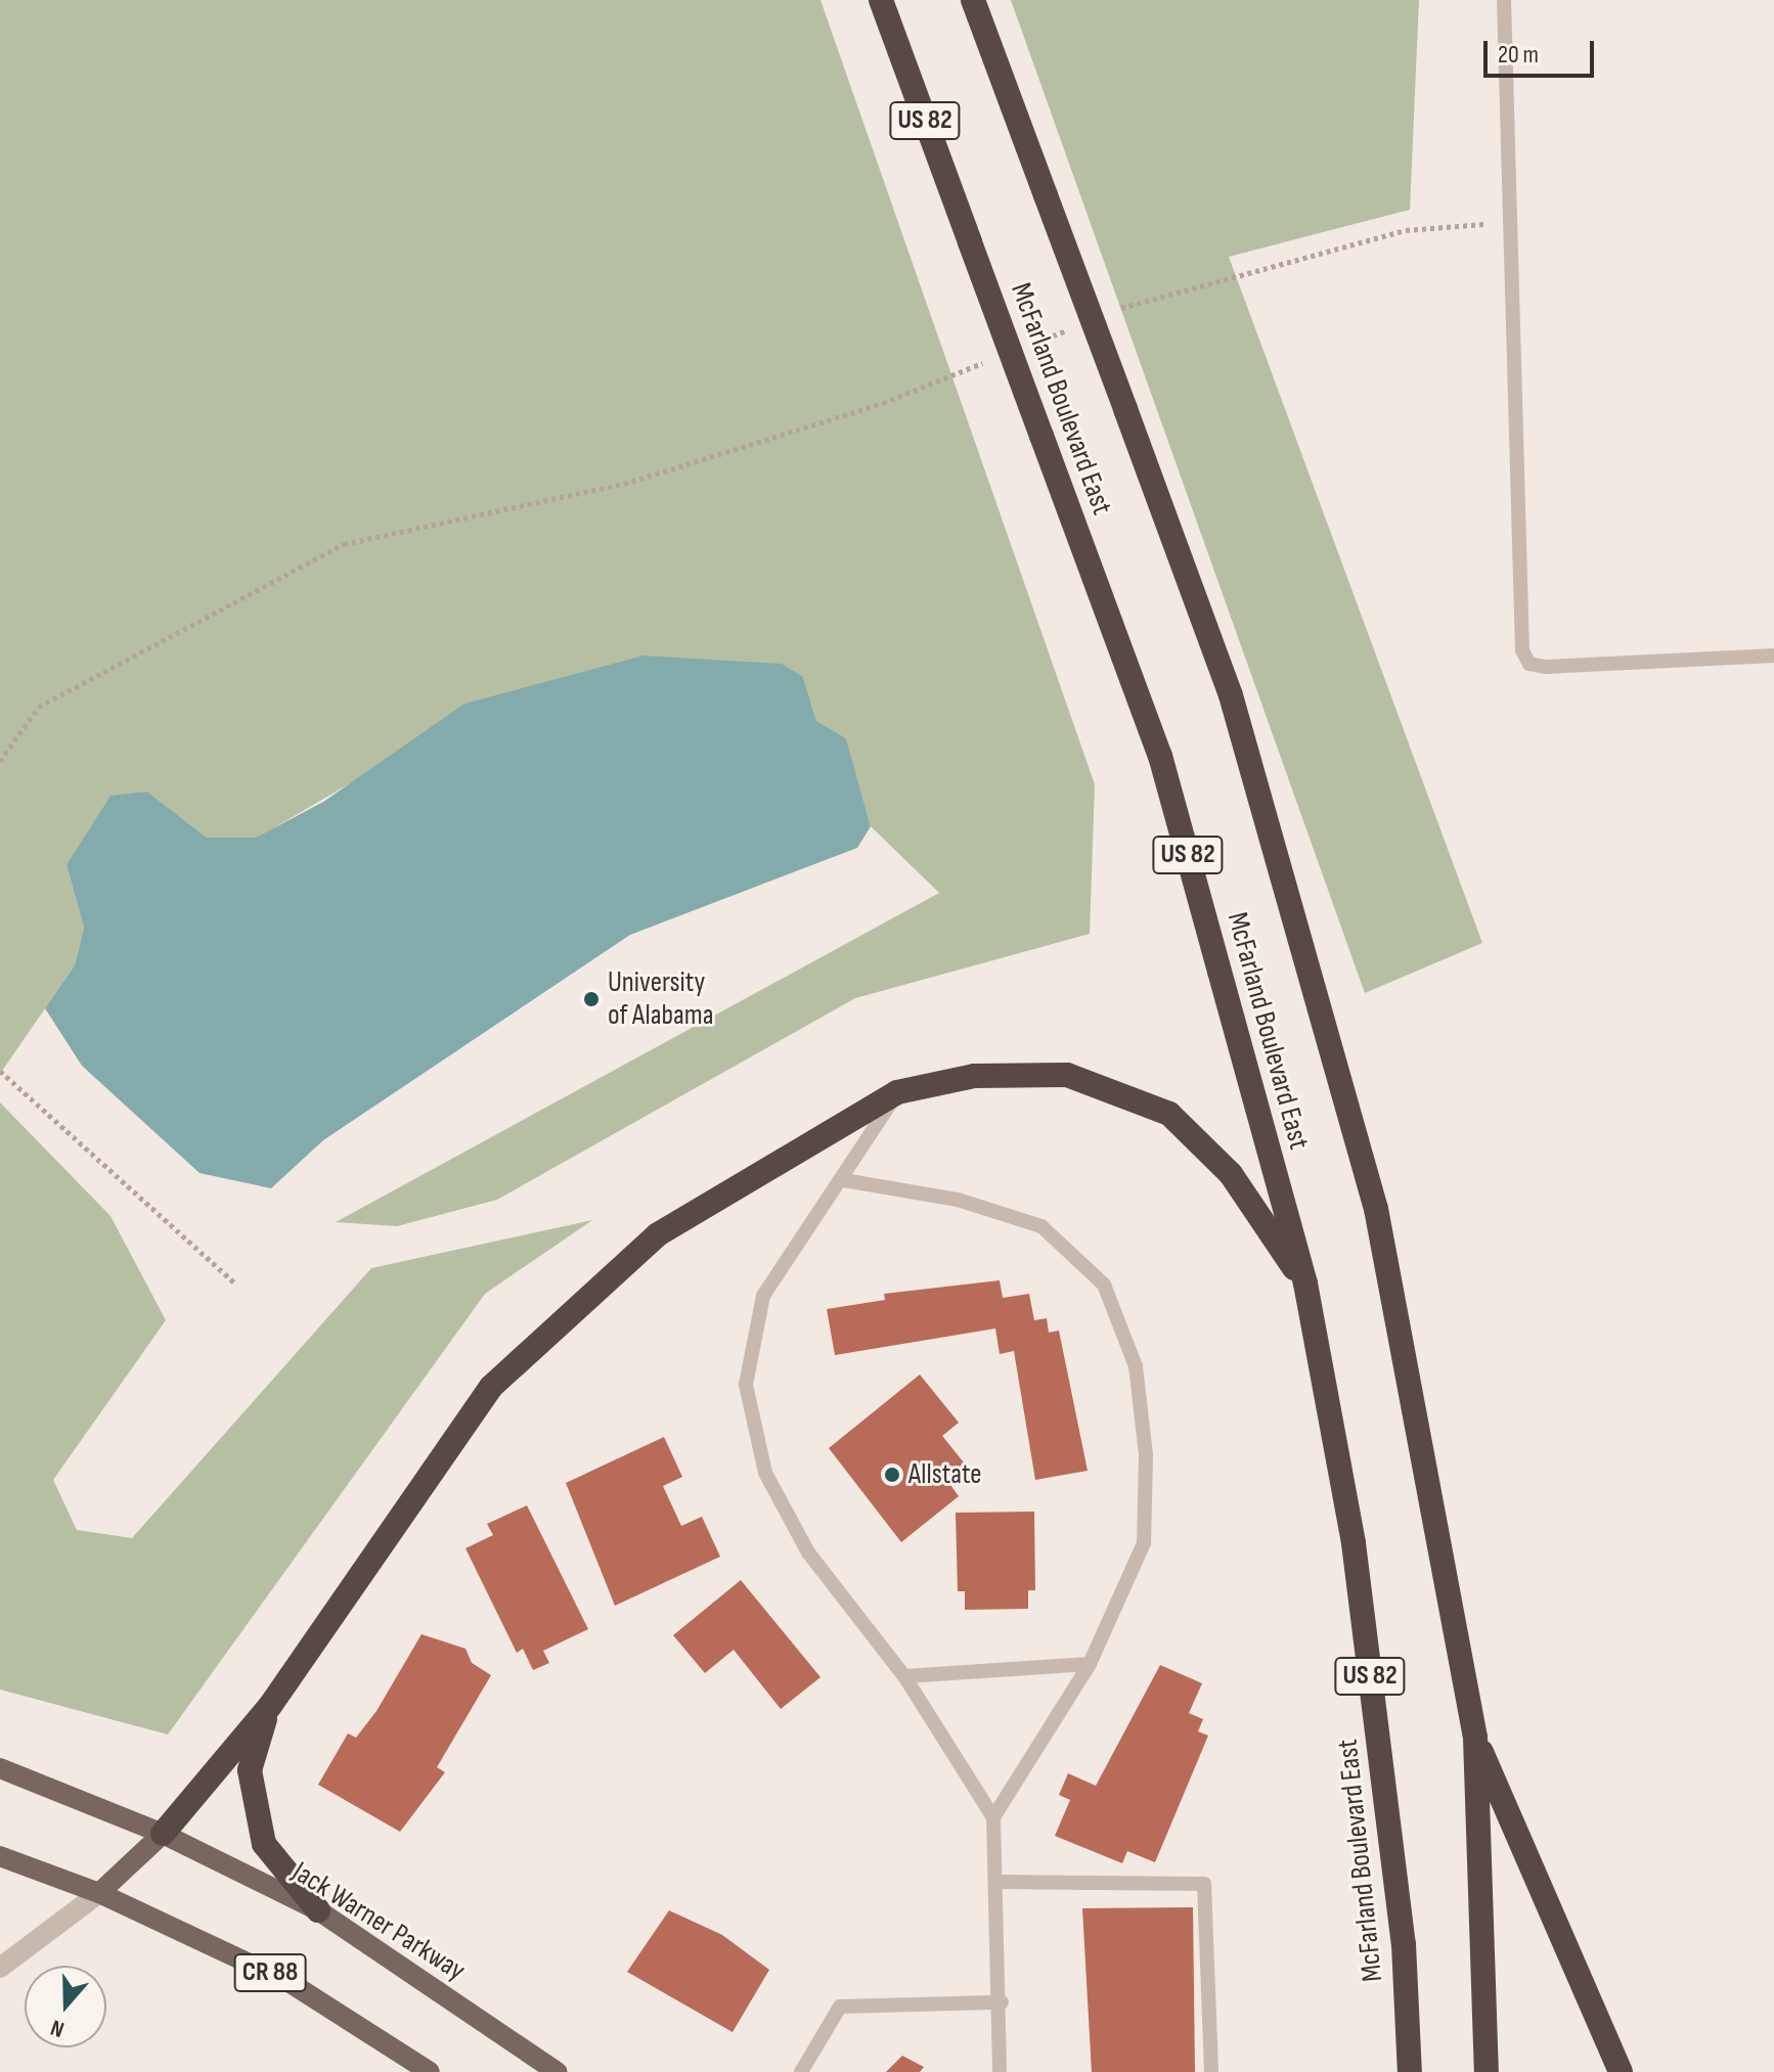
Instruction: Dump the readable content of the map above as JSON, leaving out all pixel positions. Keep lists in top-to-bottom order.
{
  "streets": {
    "highway": ["US 82", "McFarland Boulevard East"],
    "main road": ["Jack Warner Parkway", "CR 88"]
  },
  "crossings": [
    ["Jack Warner Parkway", "CR 88"]
  ],
  "places": ["University of Alabama", "Allstate"],
  "scale_bar": "20 m",
  "north": "bottom"
}
